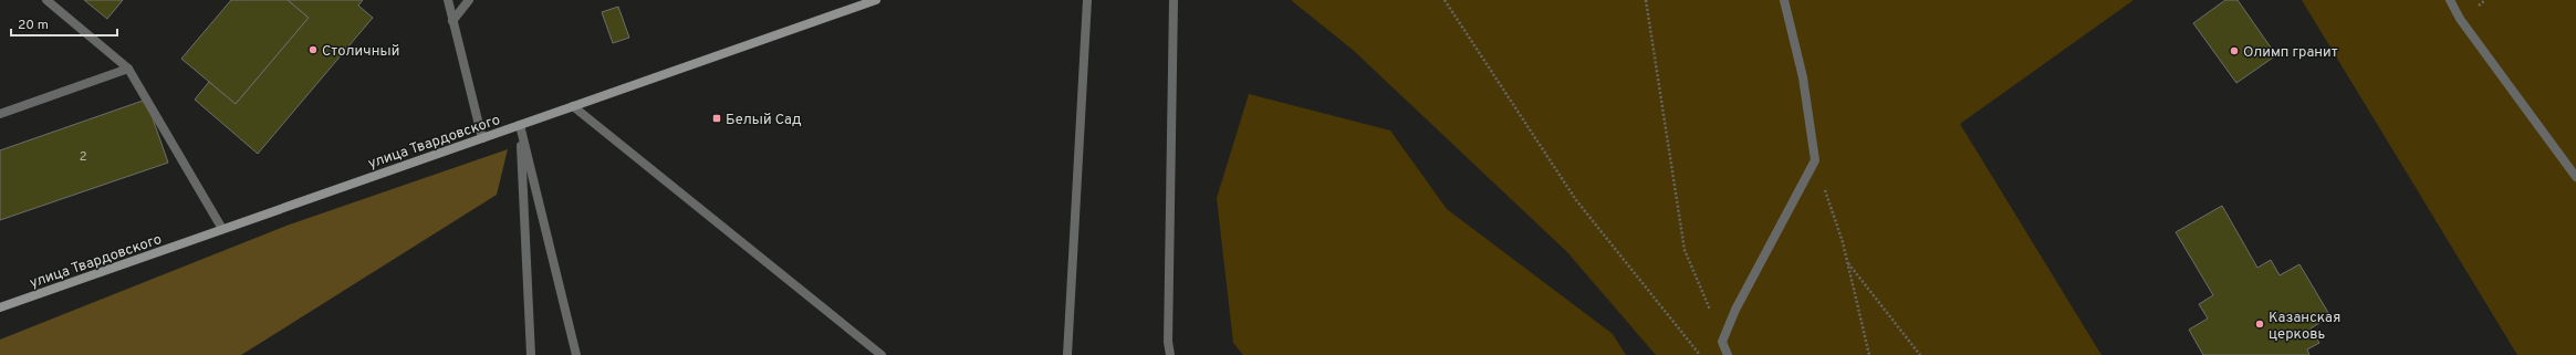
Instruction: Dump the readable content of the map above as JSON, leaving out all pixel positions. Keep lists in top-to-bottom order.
{
  "streets": {
    "street": ["улица Твардовского"]
  },
  "places": {
    "other": ["Столичный", "Олимп гранит", "Казанская церковь"],
    "transit": ["Белый Сад"]
  },
  "house_numbers": ["2"],
  "scale_bar": "20 m"
}
